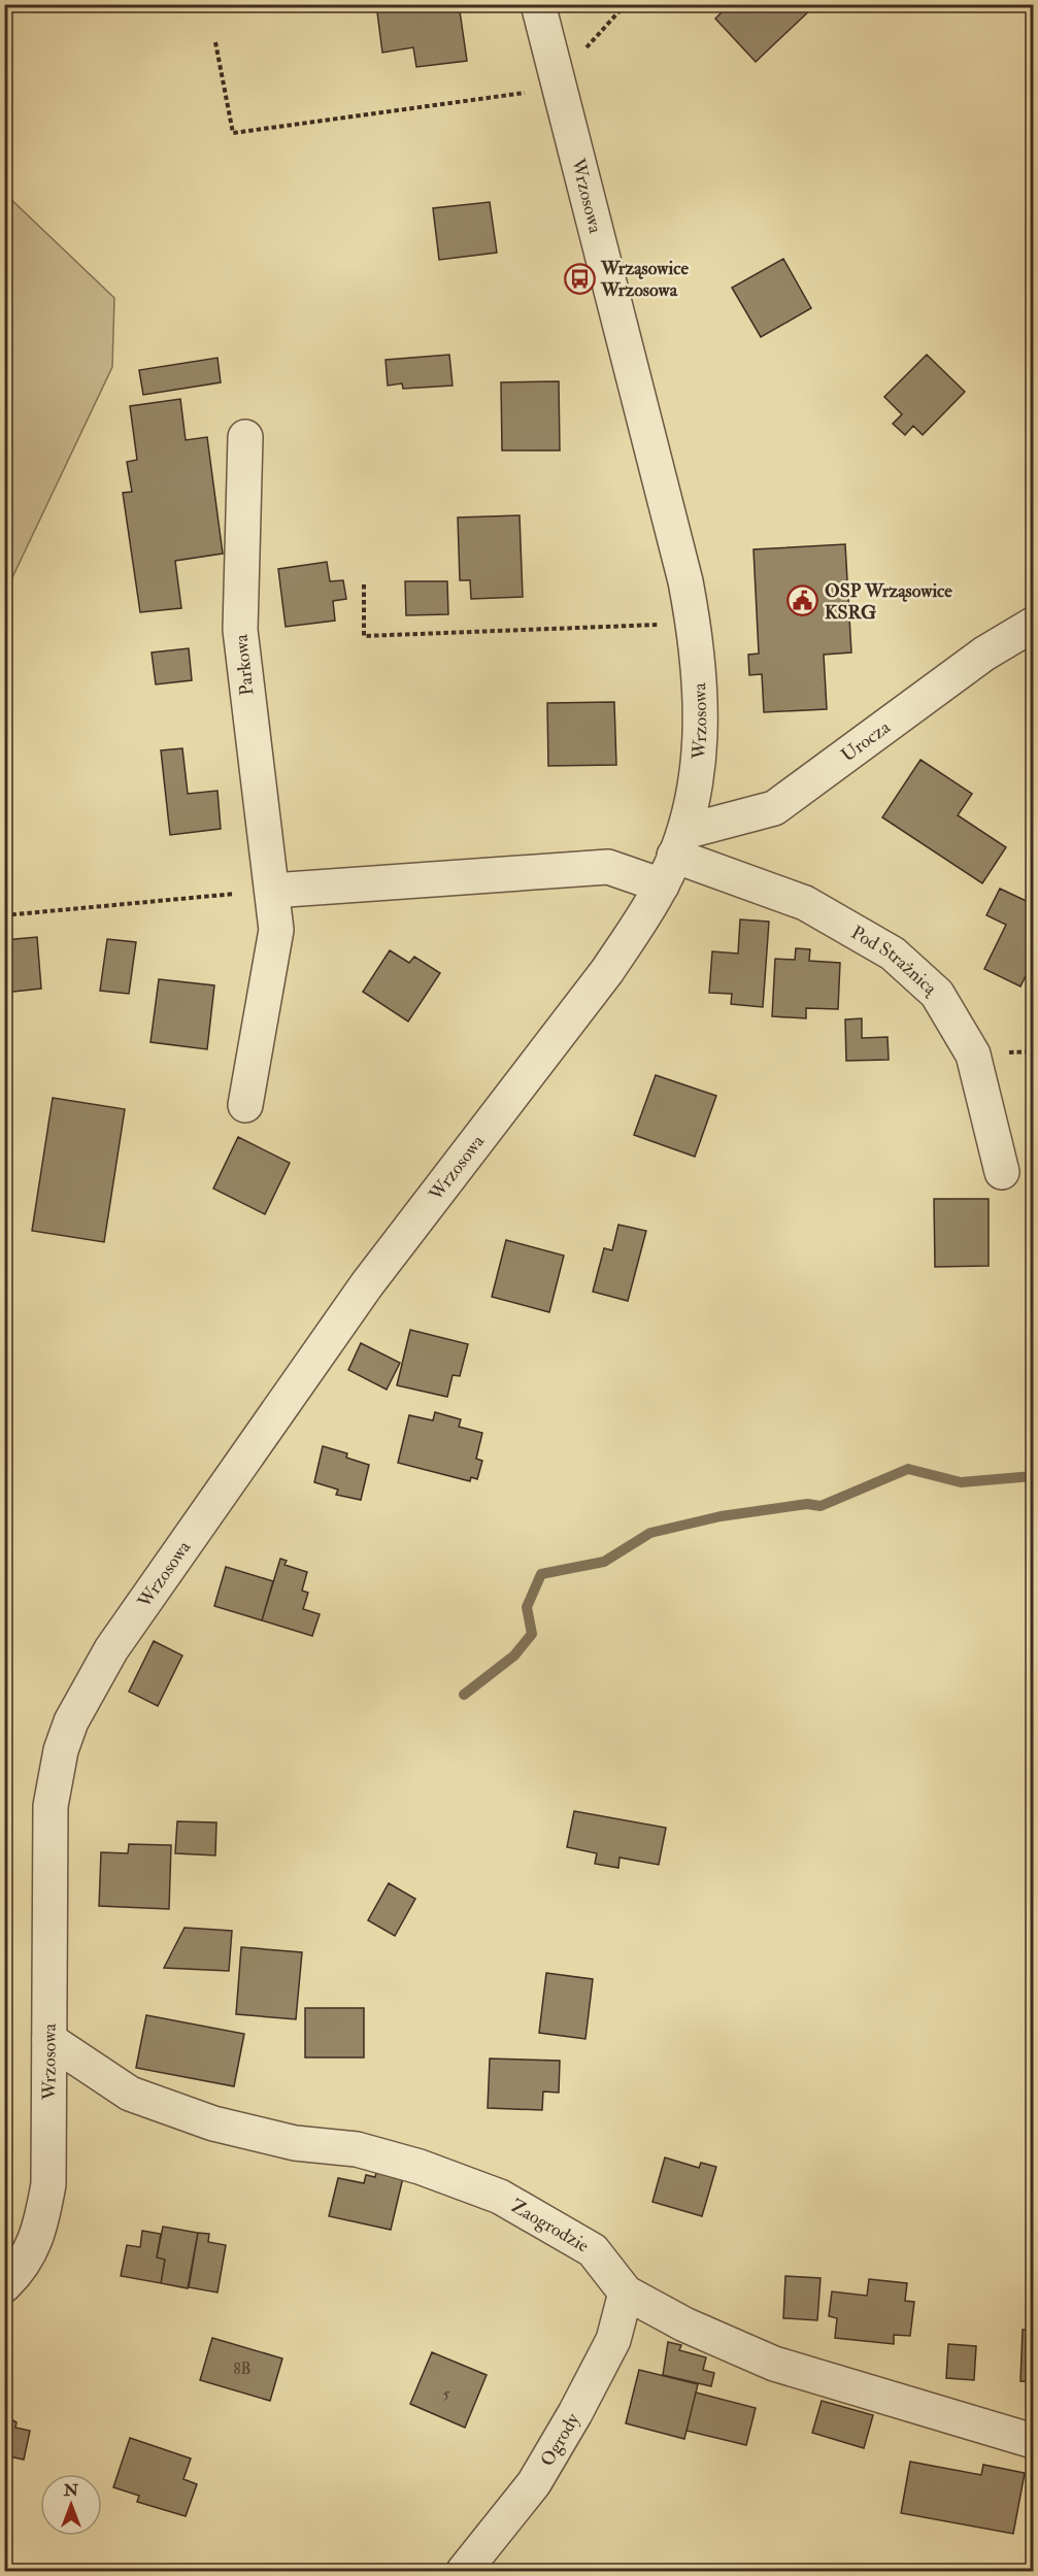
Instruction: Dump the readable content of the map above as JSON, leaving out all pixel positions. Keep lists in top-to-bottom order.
{
  "streets": {
    "street": [
      "Wrzosowa",
      "Parkowa",
      "Urocza",
      "Pod Strażnicą",
      "Zaogrodzie",
      "Ogrody"
    ]
  },
  "crossings": [
    ["Wrzosowa", "Urocza"],
    ["Wrzosowa", "Pod Strażnicą"],
    ["Wrzosowa", "Zaogrodzie"],
    ["Urocza", "Pod Strażnicą"],
    ["Zaogrodzie", "Ogrody"]
  ],
  "places": {
    "bus stop": ["Wrząsowice Wrzosowa"],
    "public building": ["OSP Wrząsowice KSRG"]
  },
  "house_numbers": ["8B", "5"],
  "north": "top"
}
